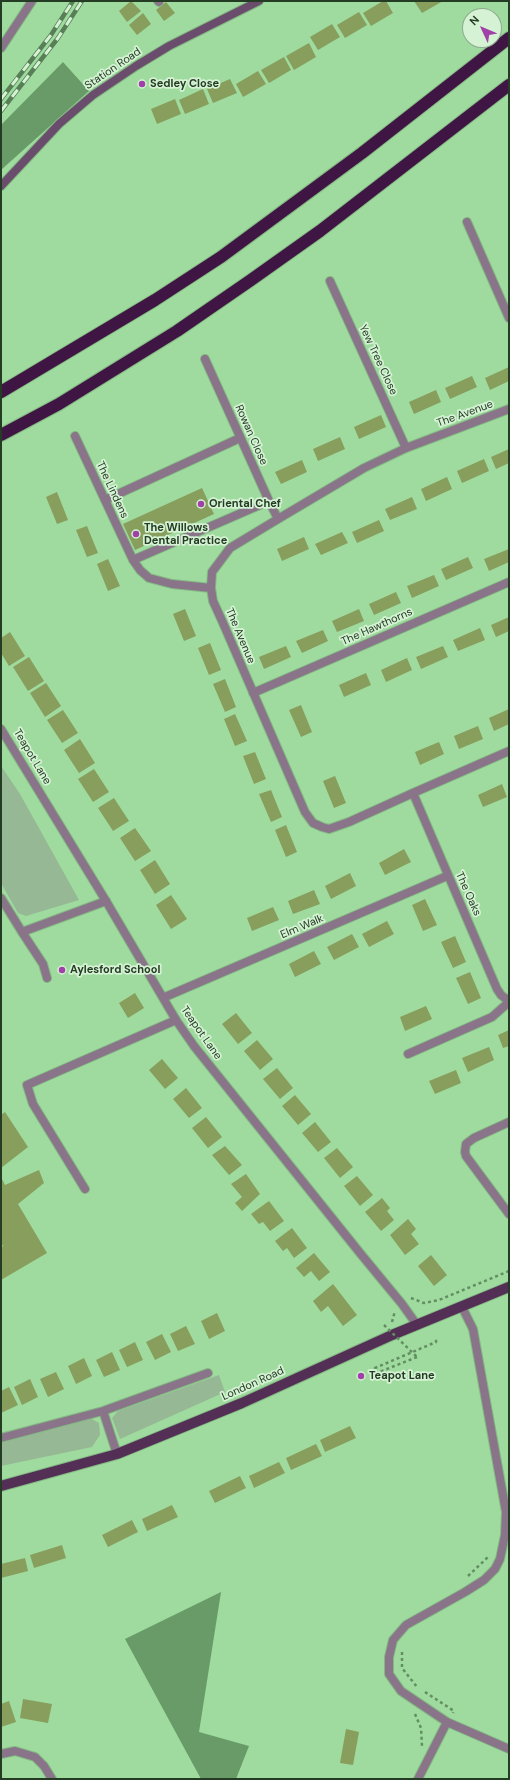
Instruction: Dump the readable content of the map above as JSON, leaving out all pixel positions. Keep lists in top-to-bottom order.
{
  "streets": {
    "main road": ["London Road"],
    "street": [
      "Station Road",
      "Yew Tree Close",
      "The Avenue",
      "Rowan Close",
      "The Lindens",
      "The Hawthorns",
      "Teapot Lane",
      "The Oaks",
      "Elm Walk"
    ]
  },
  "crossings": [
    ["Yew Tree Close", "The Avenue"],
    ["The Avenue", "Rowan Close"],
    ["The Avenue", "The Lindens"],
    ["The Avenue", "The Hawthorns"],
    ["The Avenue", "The Oaks"],
    ["Teapot Lane", "Elm Walk"],
    ["Teapot Lane", "London Road"],
    ["The Oaks", "Elm Walk"]
  ],
  "places": [
    "Sedley Close",
    "Oriental Chef",
    "The Willows Dental Practice",
    "Aylesford School",
    "Teapot Lane"
  ],
  "north": "top left"
}
